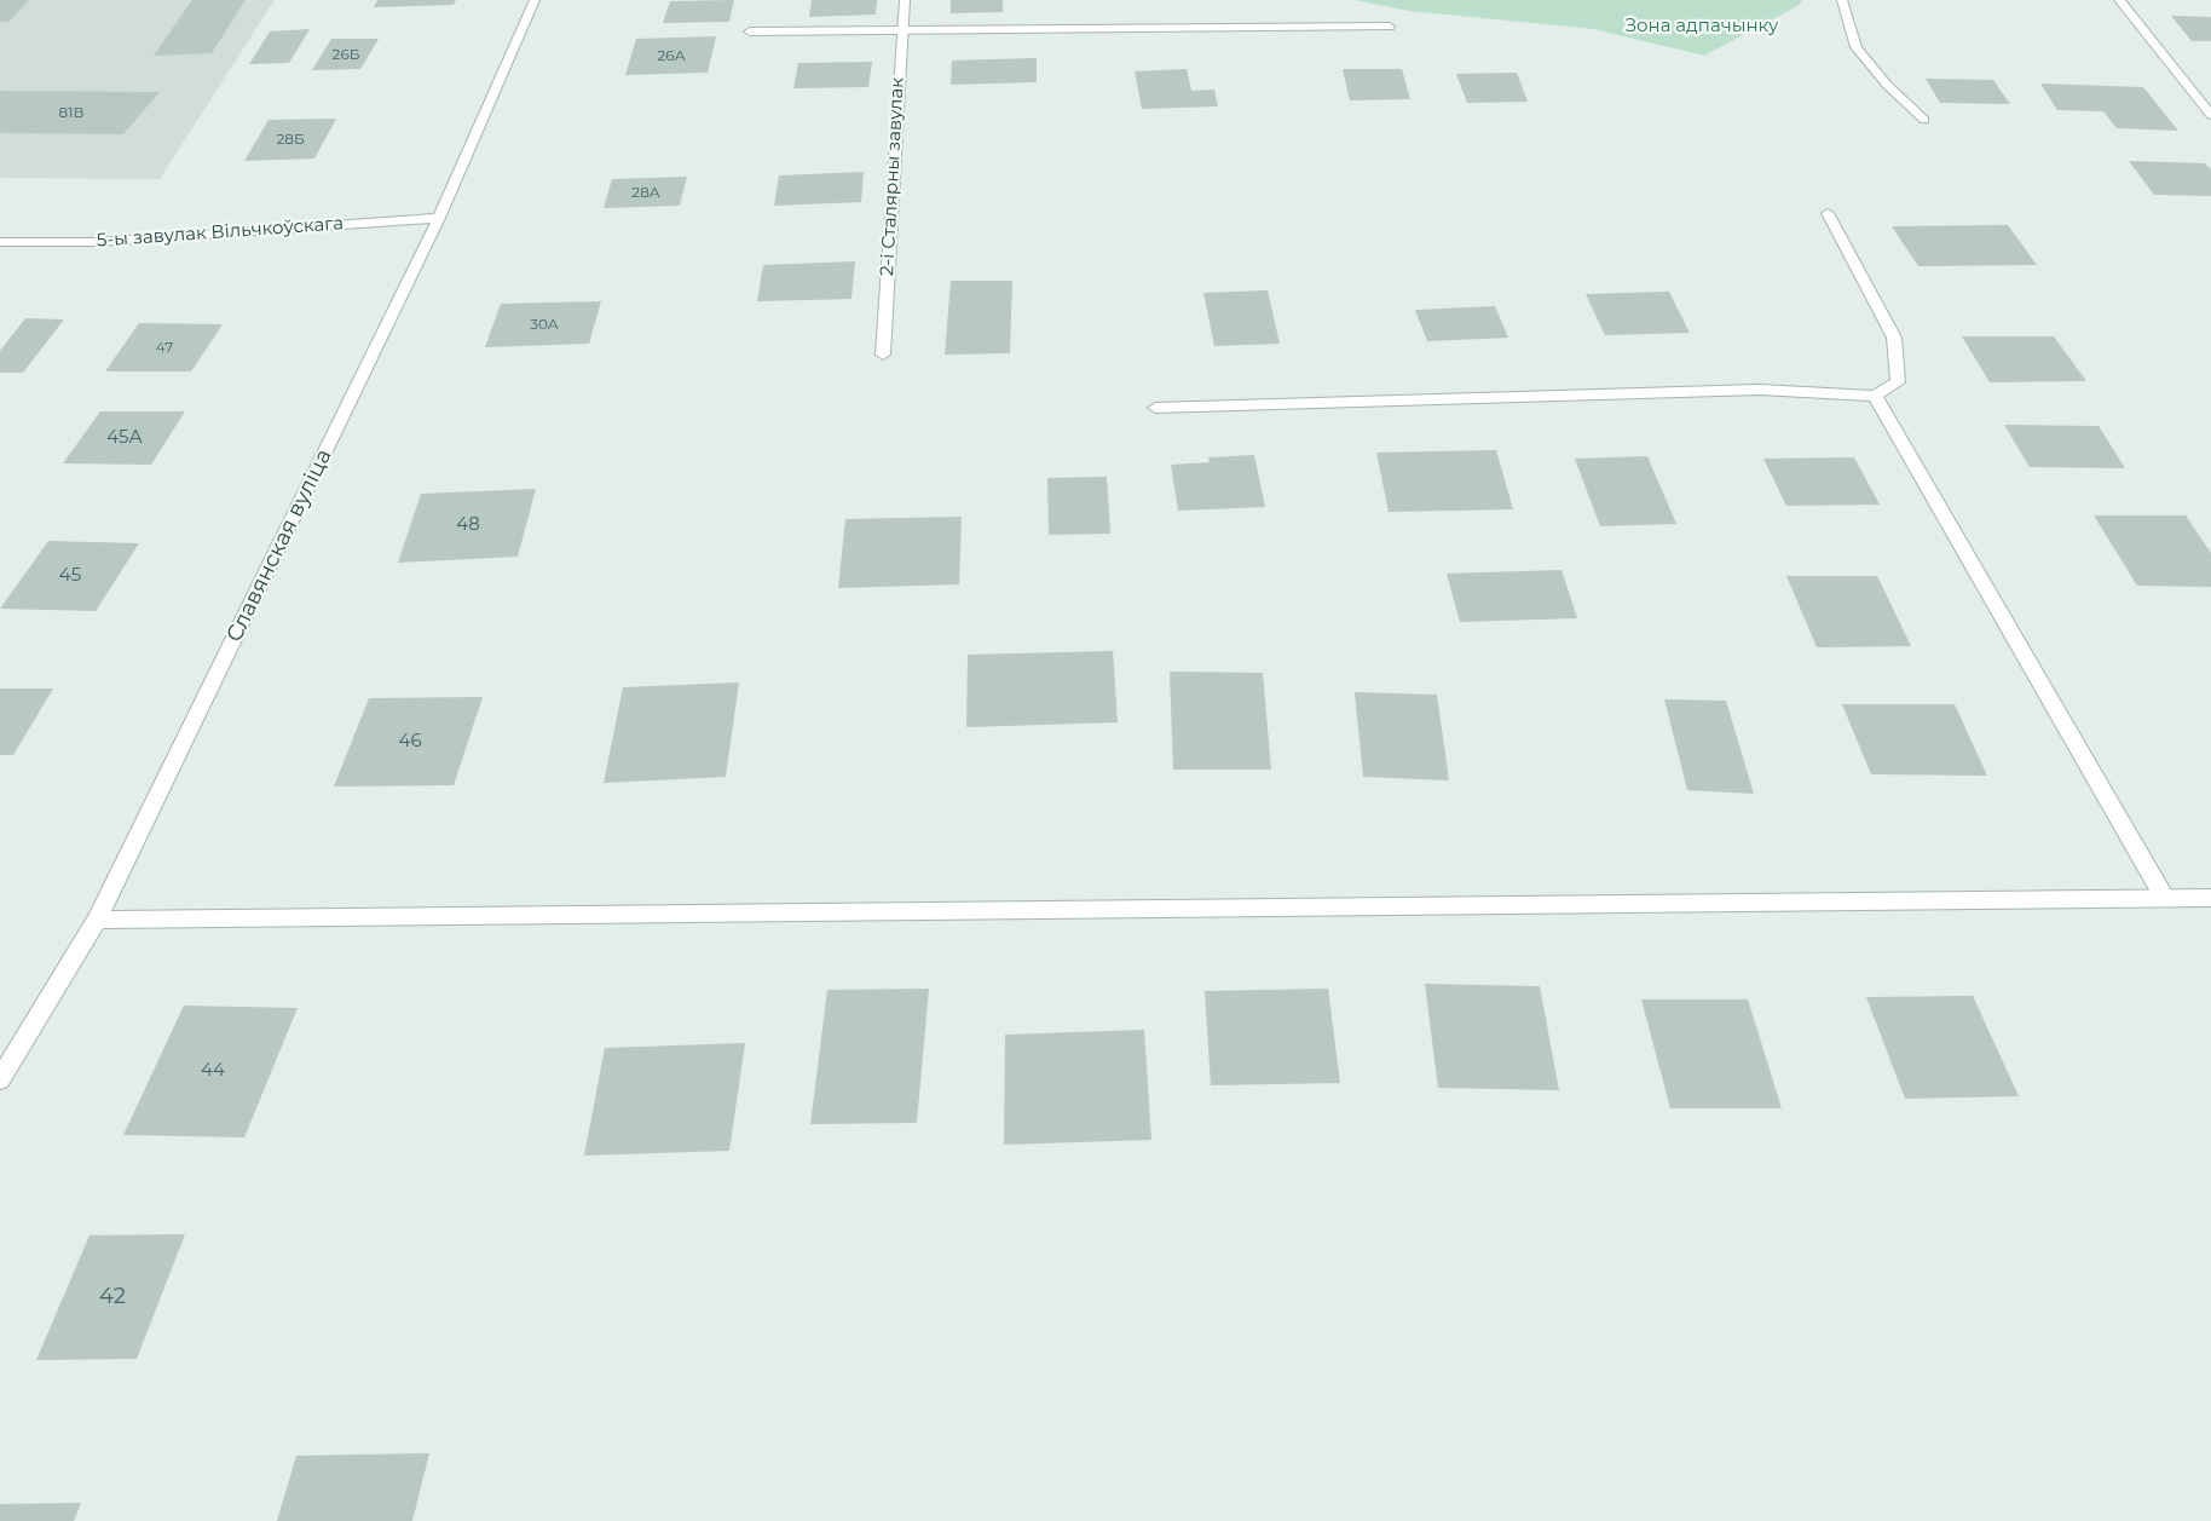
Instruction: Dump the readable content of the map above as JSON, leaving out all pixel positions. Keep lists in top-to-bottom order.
{
  "streets": {
    "street": ["2-і Сталярны завулак", "5-ы завулак Вільчкоўскага", "Славянская вуліца"]
  },
  "crossings": [
    ["5-ы завулак Вільчкоўскага", "Славянская вуліца"]
  ],
  "parks": ["Зона адпачынку"],
  "house_numbers": [
    "26Б",
    "26А",
    "81В",
    "28Б",
    "28А",
    "30А",
    "47",
    "45А",
    "48",
    "45",
    "46",
    "44",
    "42"
  ]
}
